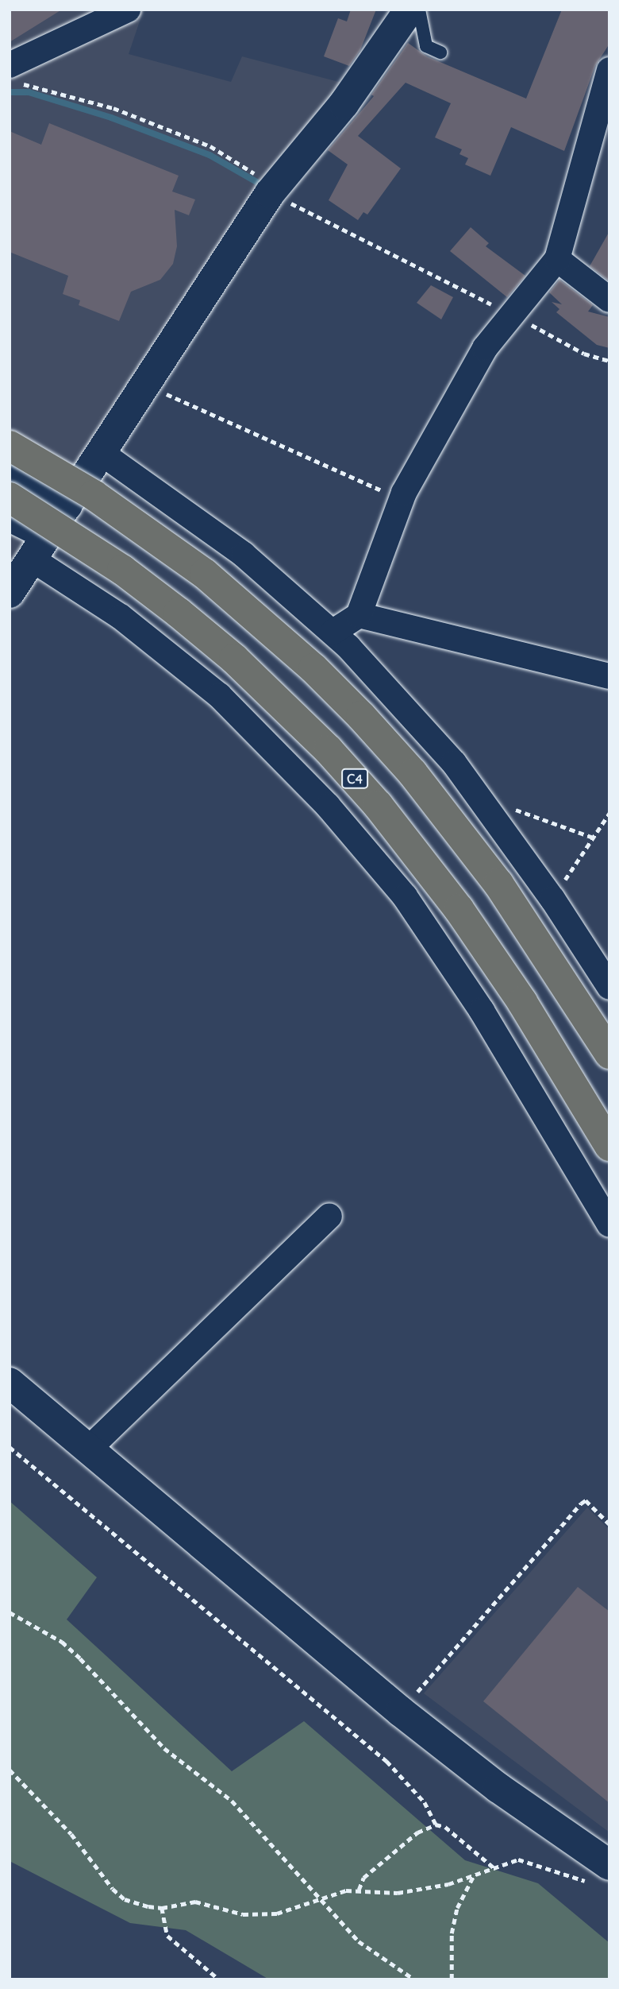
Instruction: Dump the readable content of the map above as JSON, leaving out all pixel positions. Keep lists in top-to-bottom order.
{
  "streets": {
    "highway": ["C4"]
  }
}
